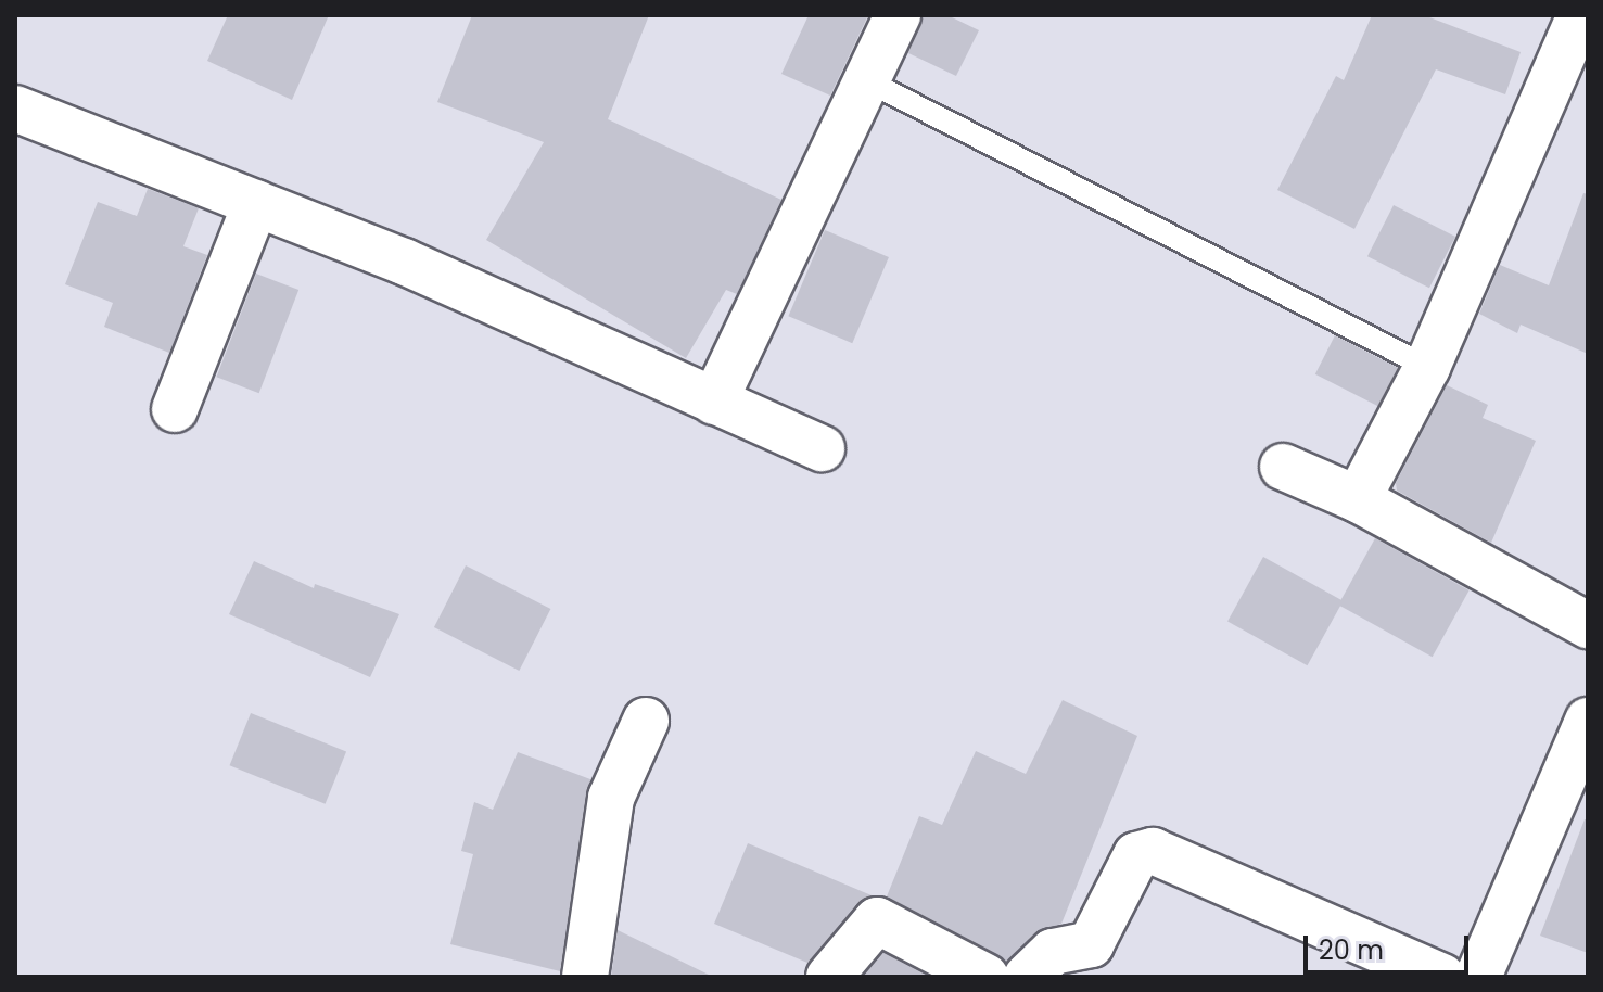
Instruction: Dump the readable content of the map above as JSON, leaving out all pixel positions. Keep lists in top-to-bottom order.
{
  "scale_bar": "20 m"
}
